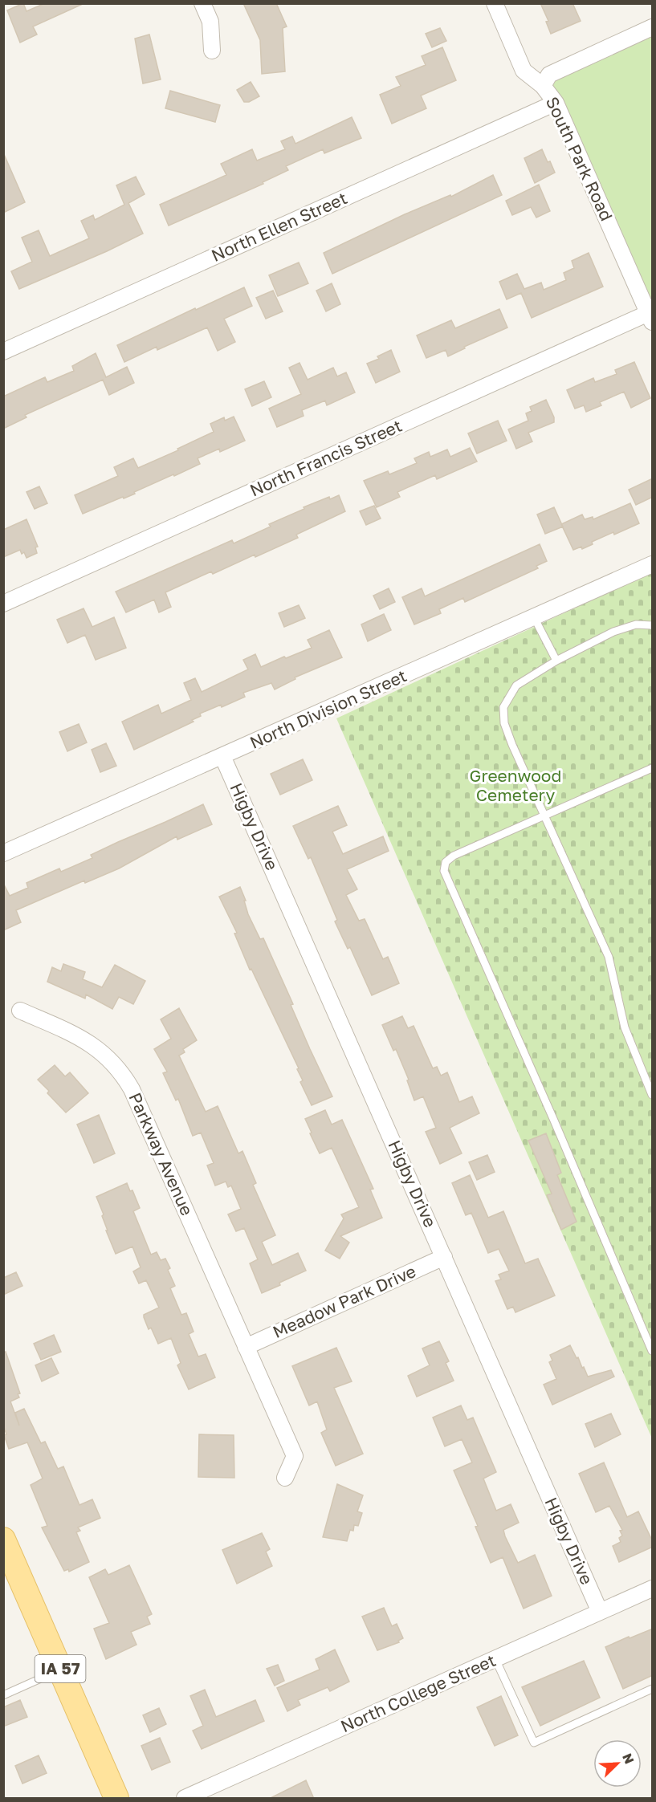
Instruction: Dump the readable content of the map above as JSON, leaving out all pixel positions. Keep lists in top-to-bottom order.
{
  "streets": {
    "main road": ["IA 57"],
    "street": [
      "South Park Road",
      "North Ellen Street",
      "North Francis Street",
      "North Division Street",
      "Higby Drive",
      "Parkway Avenue",
      "Meadow Park Drive",
      "North College Street"
    ]
  },
  "crossings": [
    ["South Park Road", "North Ellen Street"],
    ["South Park Road", "North Francis Street"],
    ["North Division Street", "Higby Drive"],
    ["Higby Drive", "Meadow Park Drive"],
    ["Higby Drive", "North College Street"],
    ["Parkway Avenue", "Meadow Park Drive"]
  ],
  "parks": ["Greenwood Cemetery"],
  "north": "top right"
}
